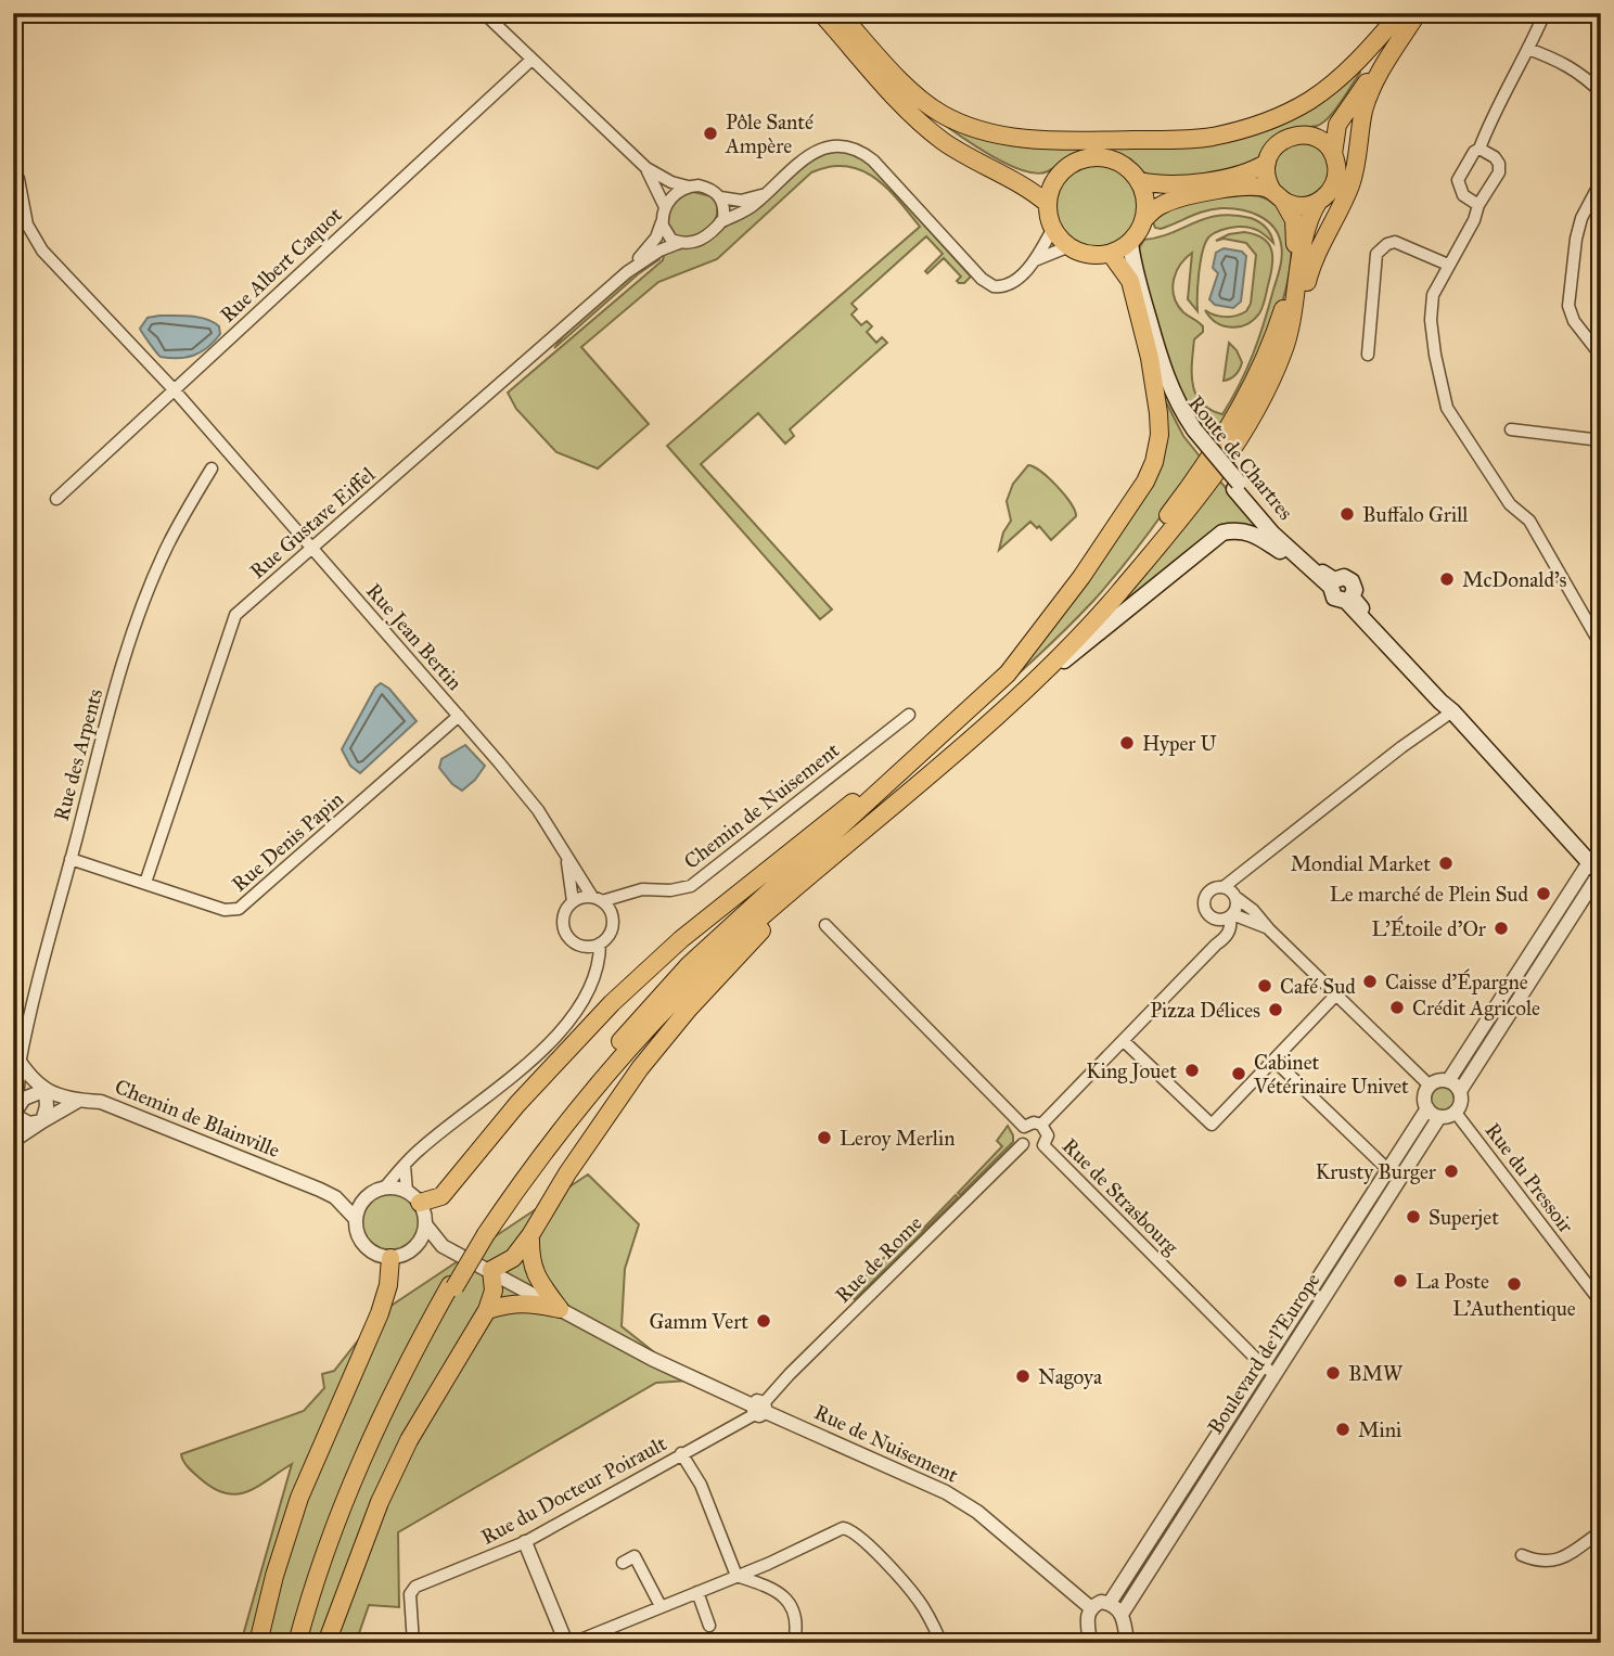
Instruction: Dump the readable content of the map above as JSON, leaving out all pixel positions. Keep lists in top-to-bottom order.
{
  "streets": {
    "main road": ["Route de Chartres"],
    "street": [
      "Rue Albert Caquot",
      "Rue Gustave Eiffel",
      "Rue Jean Bertin",
      "Rue des Arpents",
      "Chemin de Nuisement",
      "Rue Denis Papin",
      "Chemin de Blainville",
      "Rue du Pressoir",
      "Rue de Strasbourg",
      "Rue de Rome",
      "Boulevard de l'Europe",
      "Rue de Nuisement",
      "Rue du Docteur Poirault"
    ]
  },
  "crossings": [
    ["Rue Albert Caquot", "Rue Jean Bertin"],
    ["Rue Gustave Eiffel", "Rue Jean Bertin"],
    ["Rue Gustave Eiffel", "Rue Denis Papin"],
    ["Rue Jean Bertin", "Chemin de Nuisement"],
    ["Rue Jean Bertin", "Rue Denis Papin"],
    ["Rue des Arpents", "Rue Denis Papin"],
    ["Rue des Arpents", "Chemin de Blainville"],
    ["Chemin de Blainville", "Rue de Nuisement"],
    ["Rue du Pressoir", "Boulevard de l'Europe"],
    ["Rue de Strasbourg", "Rue de Rome"],
    ["Rue de Strasbourg", "Boulevard de l'Europe"],
    ["Rue de Rome", "Rue de Nuisement"],
    ["Rue de Rome", "Rue du Docteur Poirault"],
    ["Rue de Nuisement", "Rue du Docteur Poirault"]
  ],
  "places": [
    "Pôle Santé Ampère",
    "Buffalo Grill",
    "McDonald's",
    "Hyper U",
    "Mondial Market",
    "Le marché de Plein Sud",
    "L'Étoile d'Or",
    "Caisse d'Épargne",
    "Café Sud",
    "Crédit Agricole",
    "Pizza Délices",
    "King Jouet",
    "Cabinet Vétérinaire Univet",
    "Leroy Merlin",
    "Krusty Burger",
    "Superjet",
    "La Poste",
    "L'Authentique",
    "Gamm Vert",
    "BMW",
    "Nagoya",
    "Mini"
  ]
}
